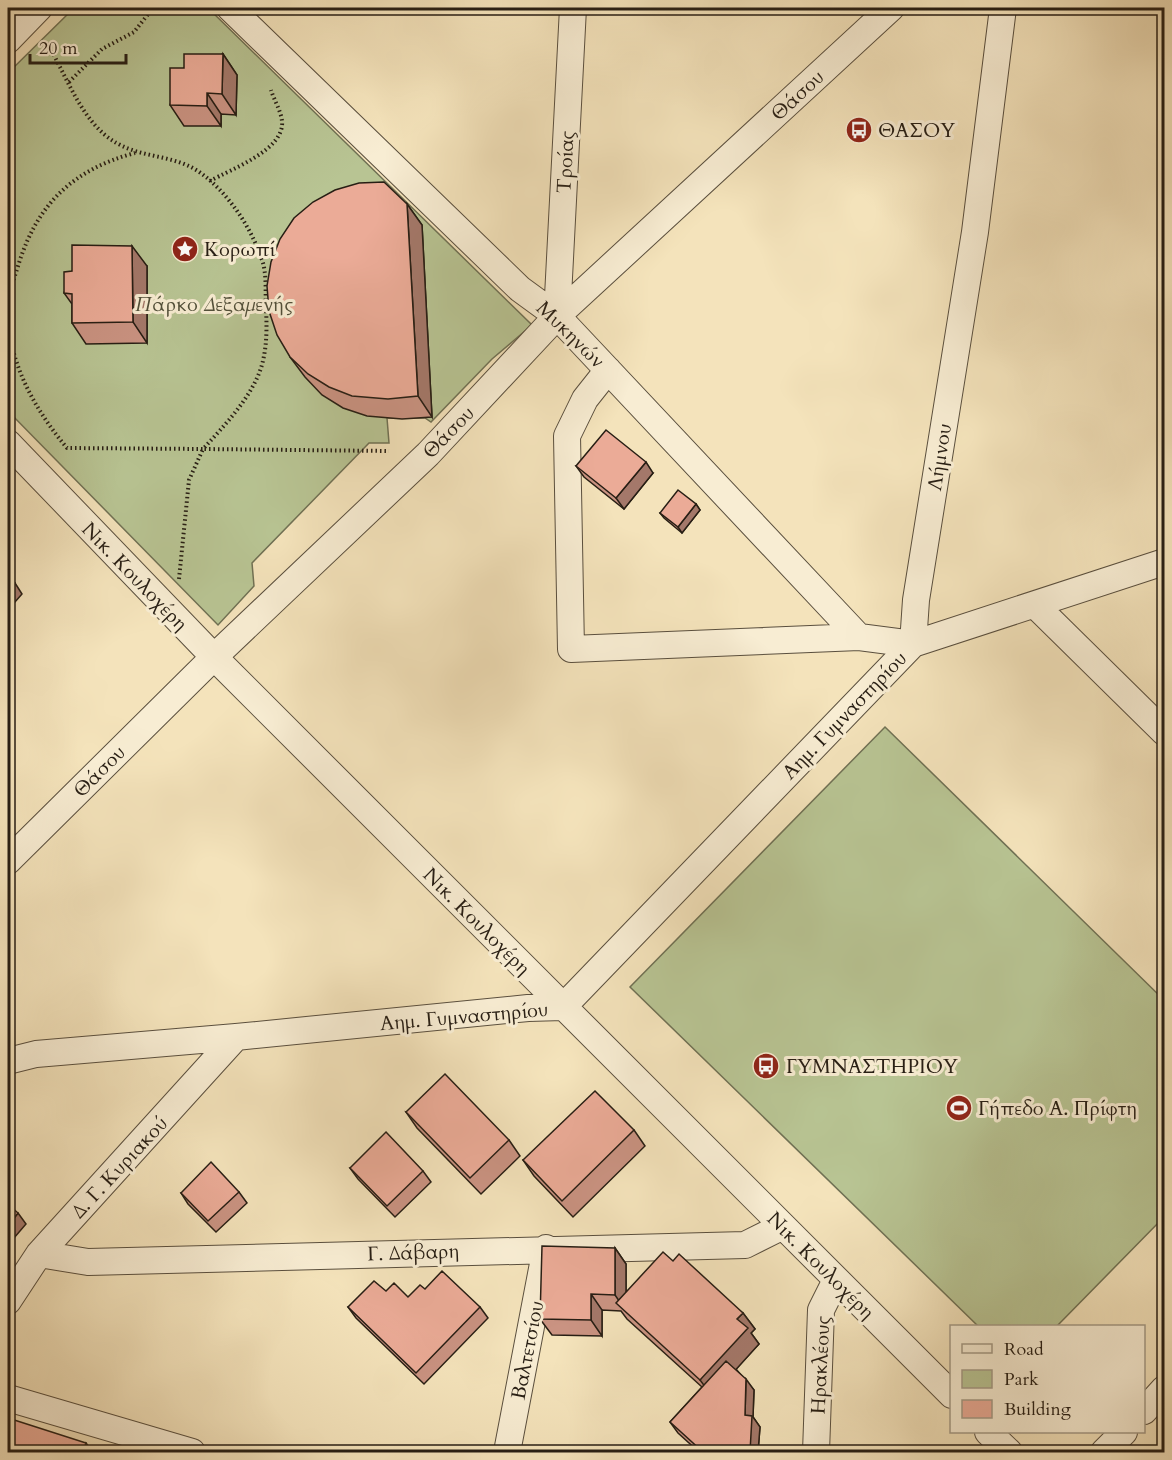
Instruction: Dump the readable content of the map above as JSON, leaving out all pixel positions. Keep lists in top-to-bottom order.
{
  "streets": {
    "street": [
      "Θάσου",
      "Τροίας",
      "Μυκηνών",
      "Λήμνου",
      "Νικ. Κουλοχέρη",
      "Αημ. Γυμναστηρίου",
      "Δ. Γ. Κυριακού",
      "Γ. Δάβαρη",
      "Βαλτετσίου",
      "Ηρακλέους"
    ]
  },
  "crossings": [
    ["Θάσου", "Τροίας"],
    ["Θάσου", "Μυκηνών"],
    ["Θάσου", "Νικ. Κουλοχέρη"],
    ["Τροίας", "Μυκηνών"],
    ["Λήμνου", "Αημ. Γυμναστηρίου"],
    ["Νικ. Κουλοχέρη", "Αημ. Γυμναστηρίου"],
    ["Νικ. Κουλοχέρη", "Γ. Δάβαρη"],
    ["Νικ. Κουλοχέρη", "Ηρακλέους"],
    ["Αημ. Γυμναστηρίου", "Δ. Γ. Κυριακού"],
    ["Δ. Γ. Κυριακού", "Γ. Δάβαρη"],
    ["Γ. Δάβαρη", "Βαλτετσίου"]
  ],
  "parks": ["Πάρκο Δεξαμενής"],
  "places": {
    "bus stop": ["ΘΑΣΟΥ", "ΓΥΜΝΑΣΤΗΡΙΟΥ"],
    "place": ["Κορωπί"],
    "sports": ["Γήπεδο Α. Πρίφτη"]
  },
  "legend": ["Road", "Park", "Building"],
  "scale_bar": "20 m"
}
